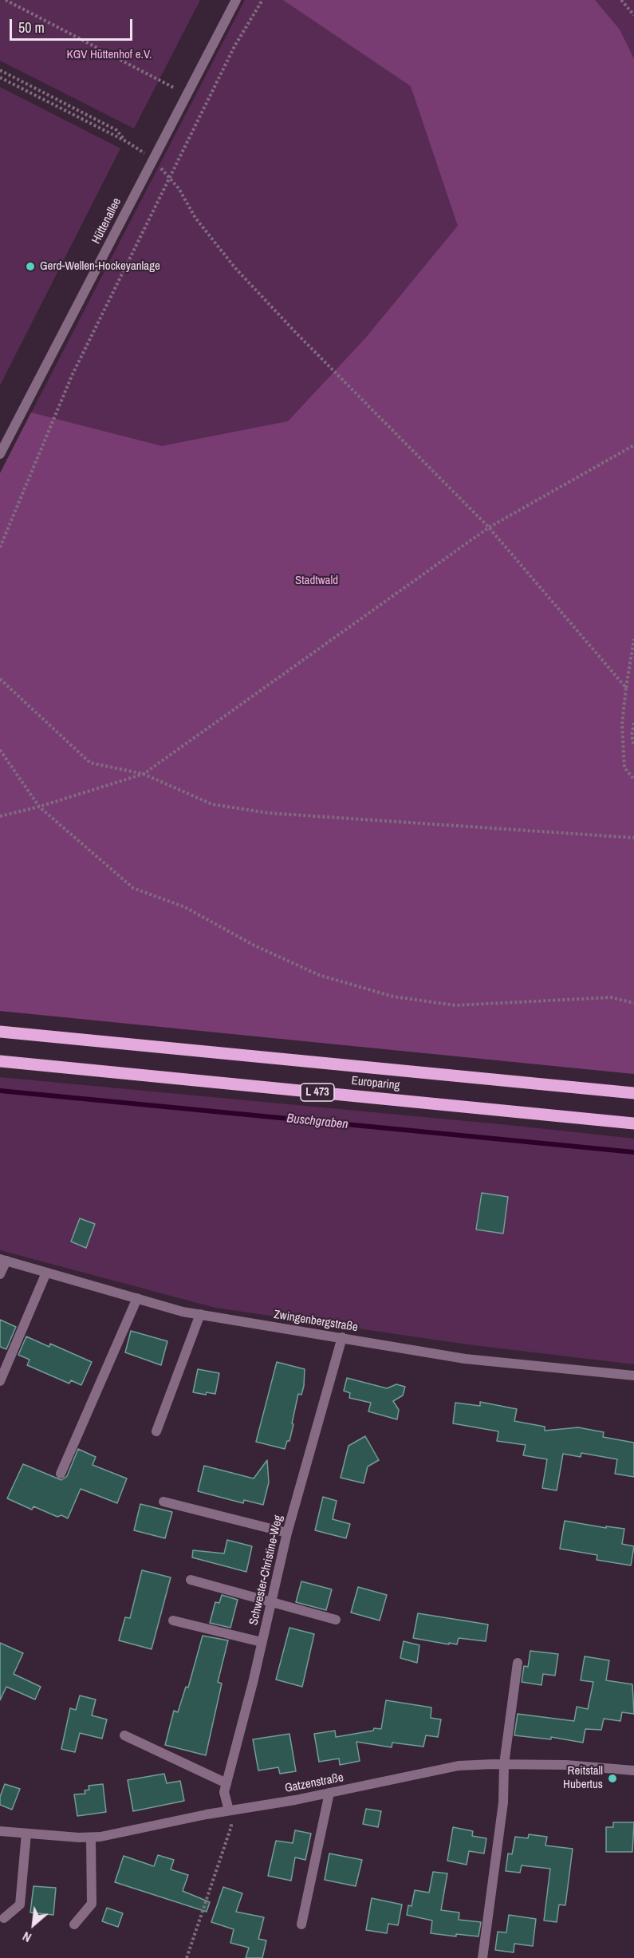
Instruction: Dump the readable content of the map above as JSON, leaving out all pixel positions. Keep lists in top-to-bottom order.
{
  "streets": {
    "main road": ["Europaring", "L 473"],
    "street": [
      "Hüttenallee",
      "Zwingenbergstraße",
      "Schwester-Christine-Weg",
      "Gatzenstraße"
    ]
  },
  "crossings": [
    ["Zwingenbergstraße", "Schwester-Christine-Weg"],
    ["Schwester-Christine-Weg", "Gatzenstraße"]
  ],
  "water": ["Buschgraben"],
  "parks": ["KGV Hüttenhof e.V.", "Stadtwald"],
  "places": ["Gerd-Wellen-Hockeyanlage", "Reitstall Hubertus"],
  "scale_bar": "50 m",
  "north": "bottom left"
}
